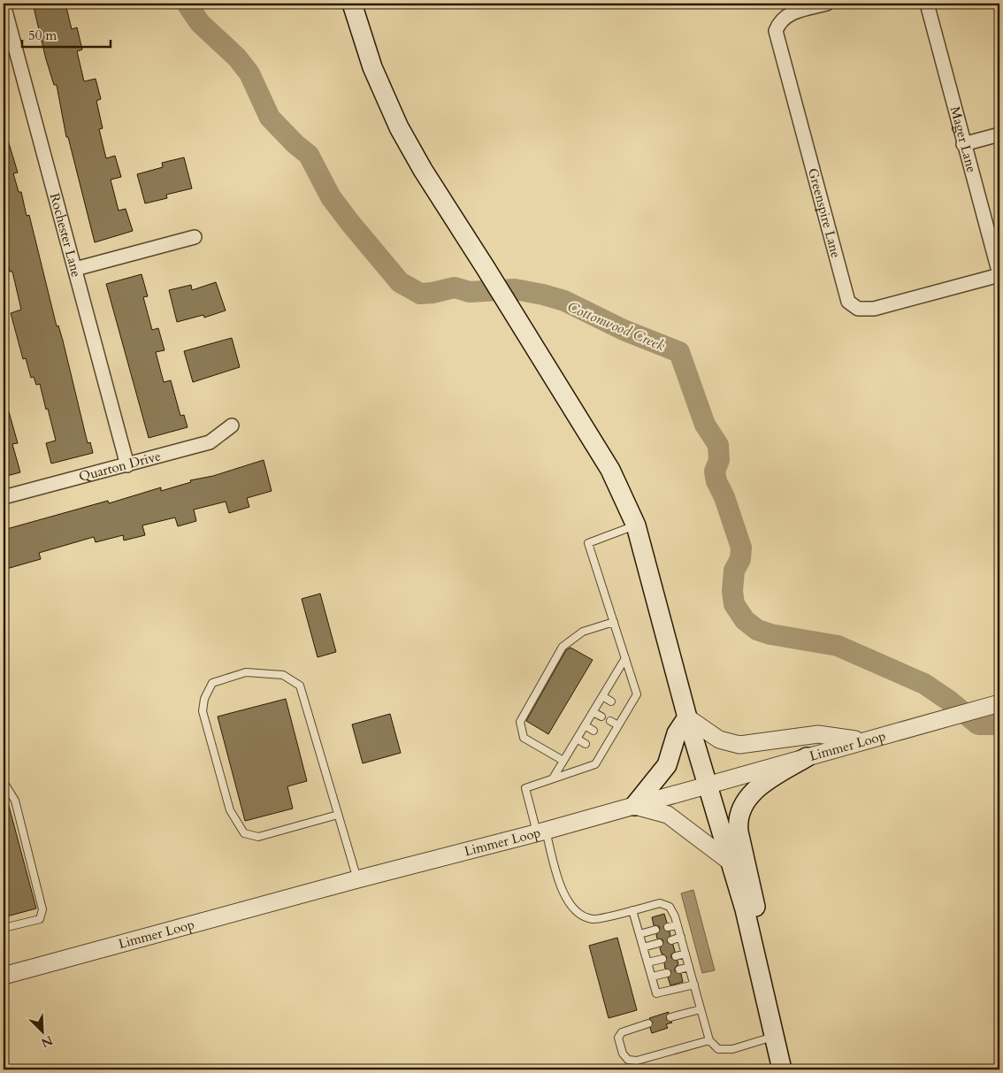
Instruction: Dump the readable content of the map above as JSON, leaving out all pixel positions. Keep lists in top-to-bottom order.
{
  "streets": {
    "street": [
      "Mager Lane",
      "Greenspire Lane",
      "Rochester Lane",
      "Quarton Drive",
      "Limmer Loop"
    ]
  },
  "crossings": [
    ["Mager Lane", "Greenspire Lane"],
    ["Rochester Lane", "Quarton Drive"]
  ],
  "water": ["Cottonwood Creek"],
  "scale_bar": "50 m",
  "north": "bottom right"
}
